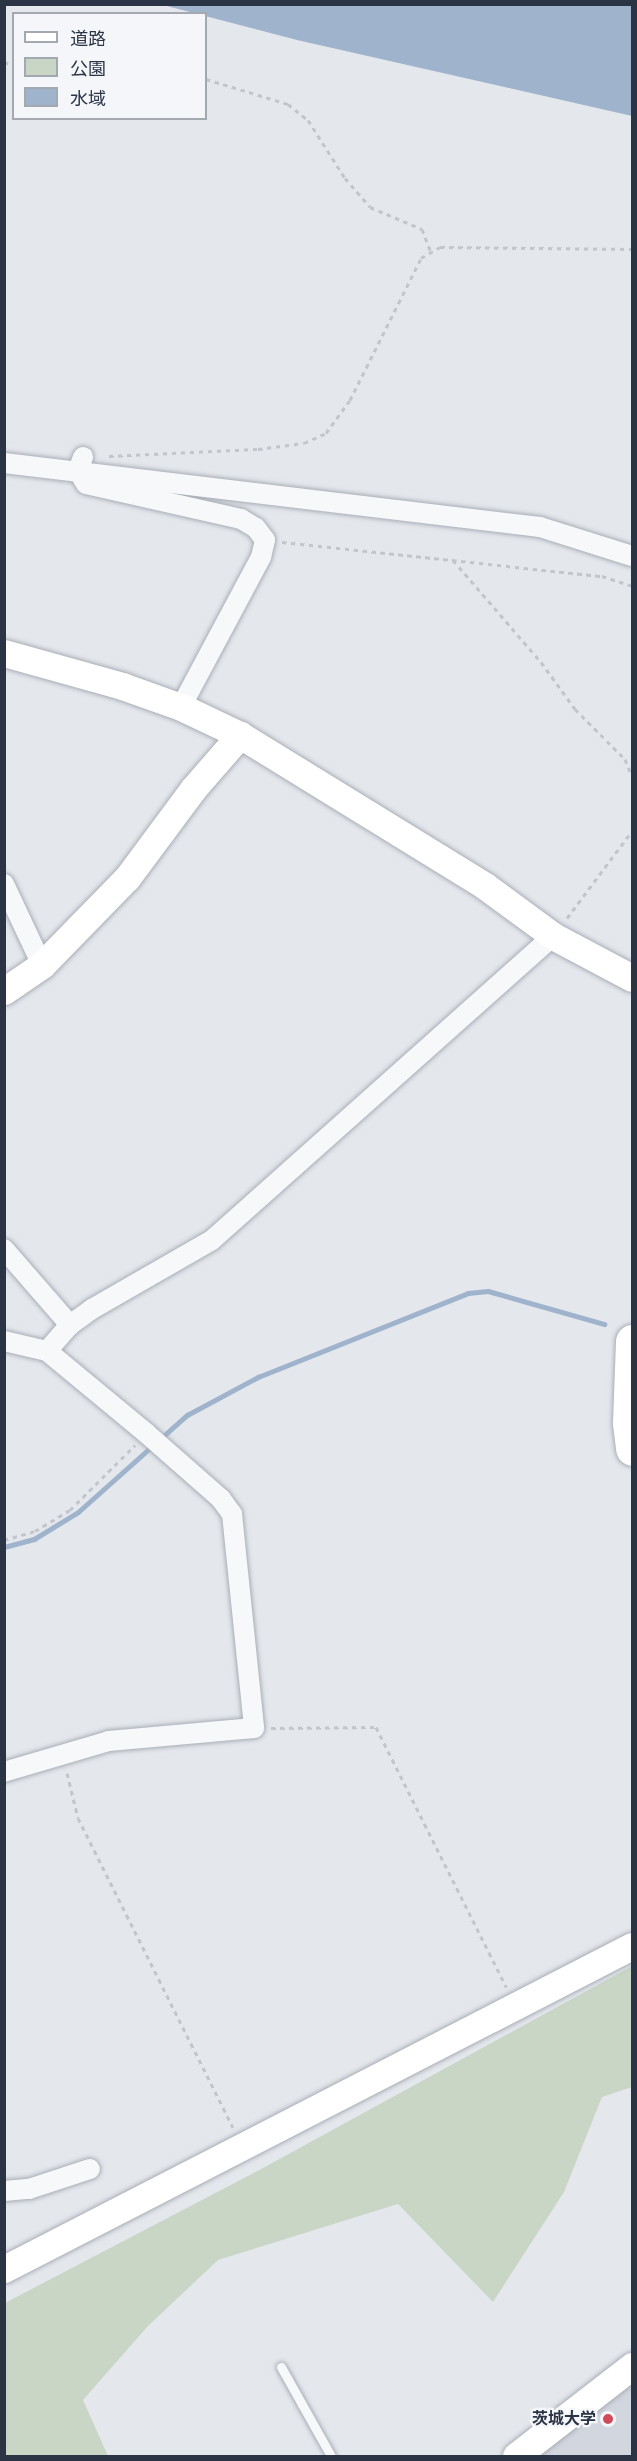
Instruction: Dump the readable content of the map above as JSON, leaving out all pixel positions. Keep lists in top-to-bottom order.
{
  "places": ["茨城大学"],
  "legend": ["道路", "公園", "水域"]
}
